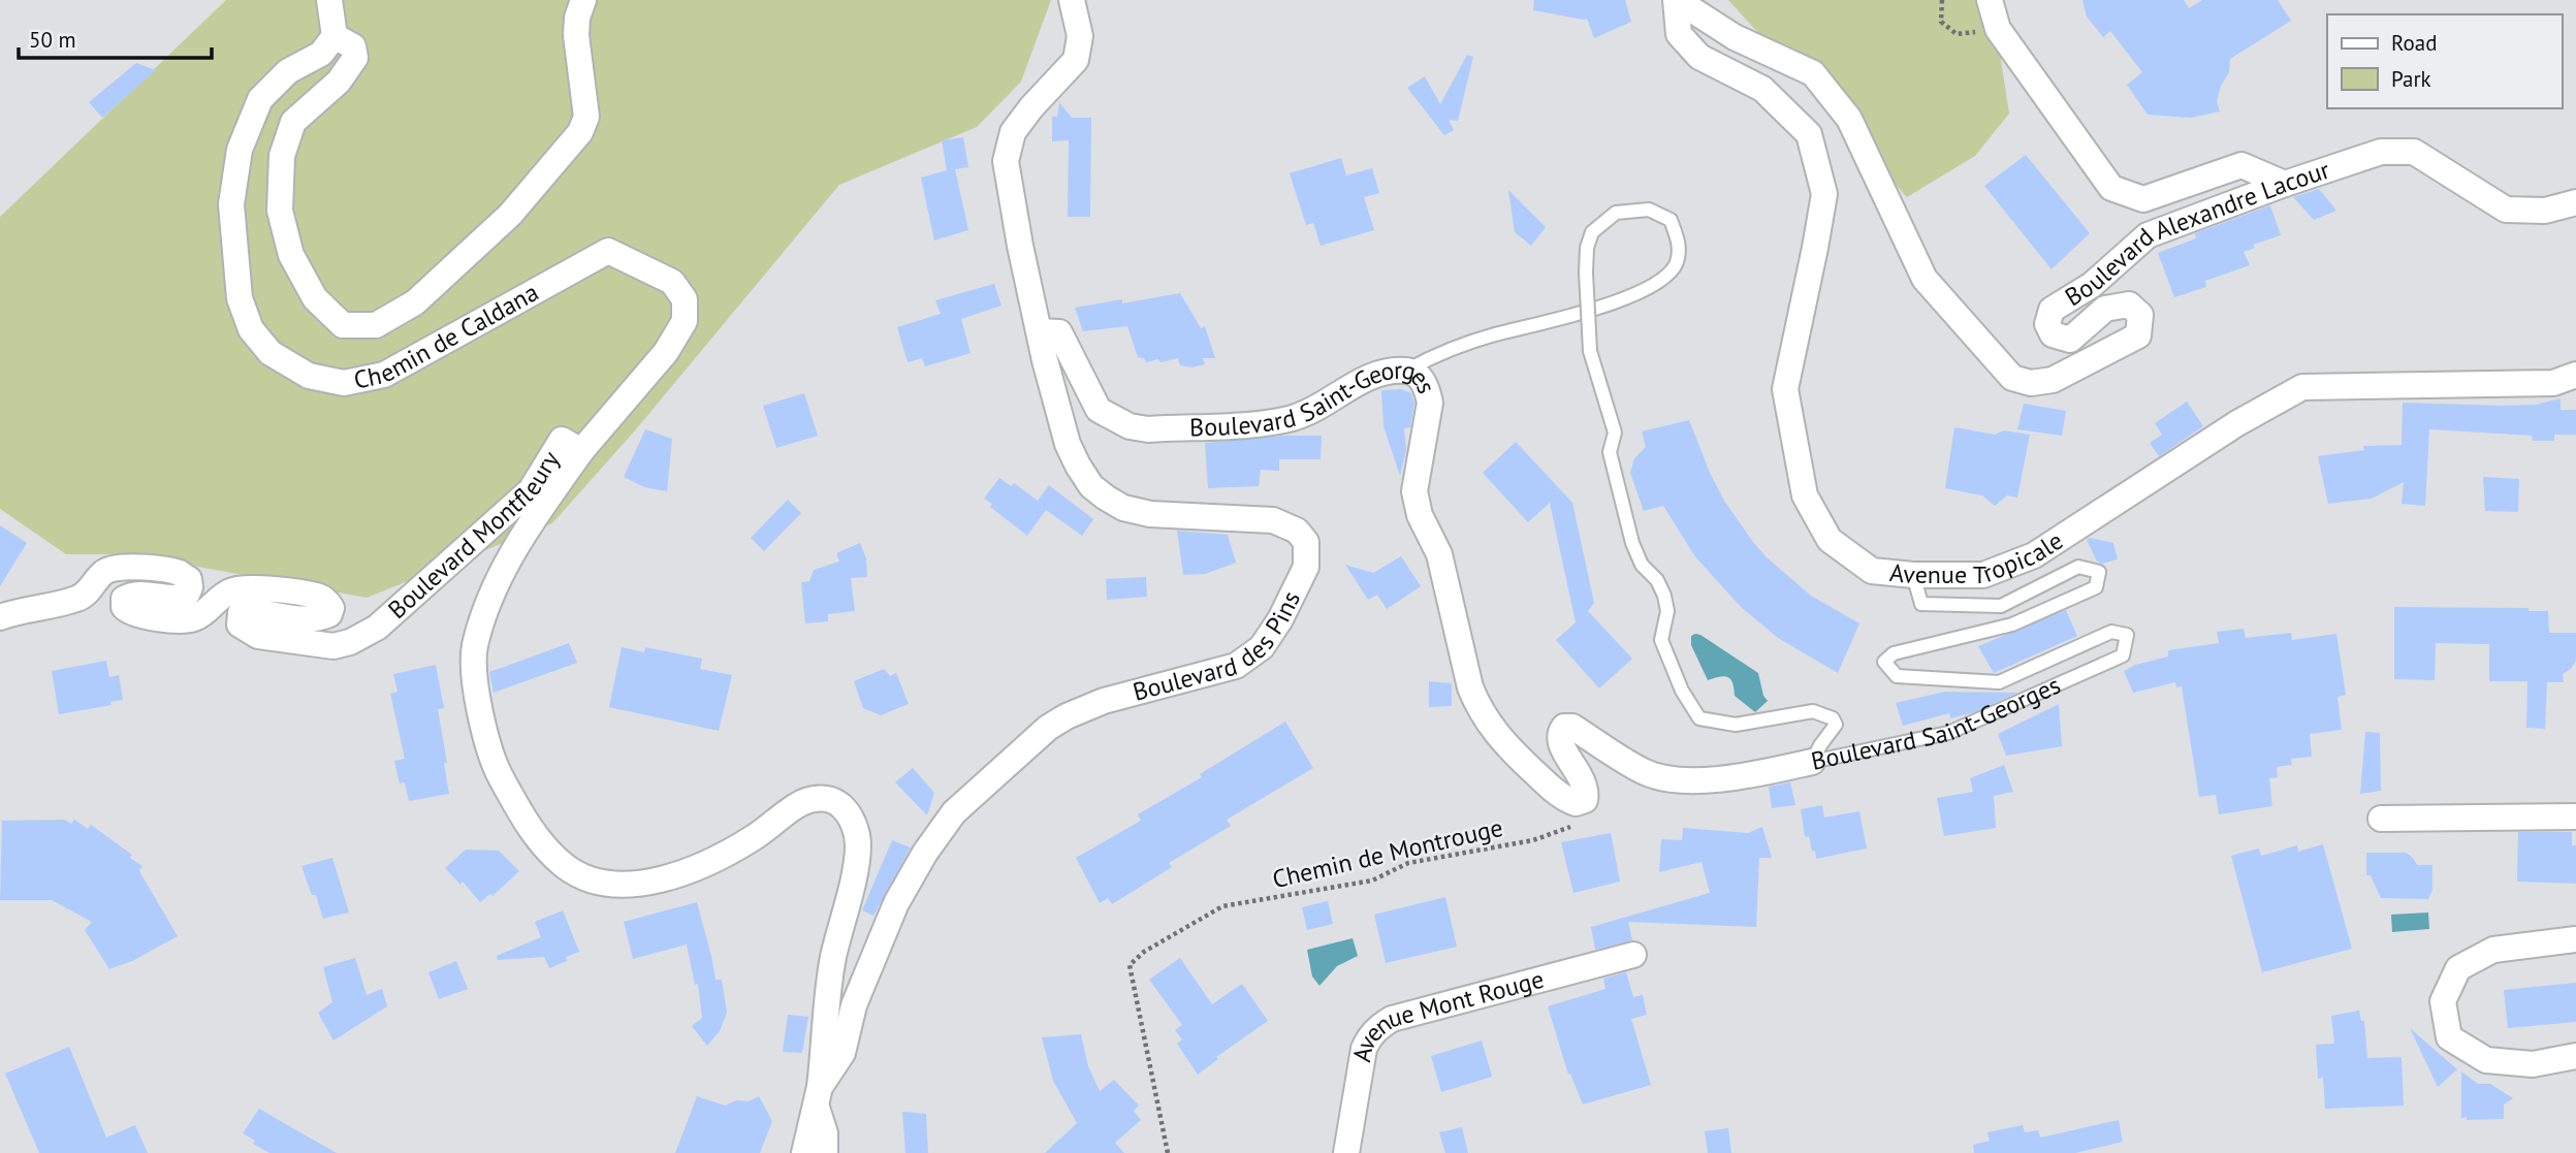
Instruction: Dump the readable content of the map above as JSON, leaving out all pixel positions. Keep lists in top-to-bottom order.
{
  "streets": {
    "street": [
      "Boulevard Alexandre Lacour",
      "Chemin de Caldana",
      "Boulevard Saint-Georges",
      "Boulevard Montfleury",
      "Avenue Tropicale",
      "Boulevard des Pins",
      "Avenue Mont Rouge"
    ],
    "path": ["Chemin de Montrouge"]
  },
  "crossings": [
    ["Boulevard Alexandre Lacour", "Avenue Tropicale"],
    ["Chemin de Caldana", "Boulevard Montfleury"],
    ["Boulevard Saint-Georges", "Avenue Tropicale"],
    ["Boulevard Saint-Georges", "Boulevard des Pins"],
    ["Boulevard Saint-Georges", "Chemin de Montrouge"],
    ["Boulevard Montfleury", "Boulevard des Pins"]
  ],
  "legend": ["Road", "Park"],
  "scale_bar": "50 m"
}
